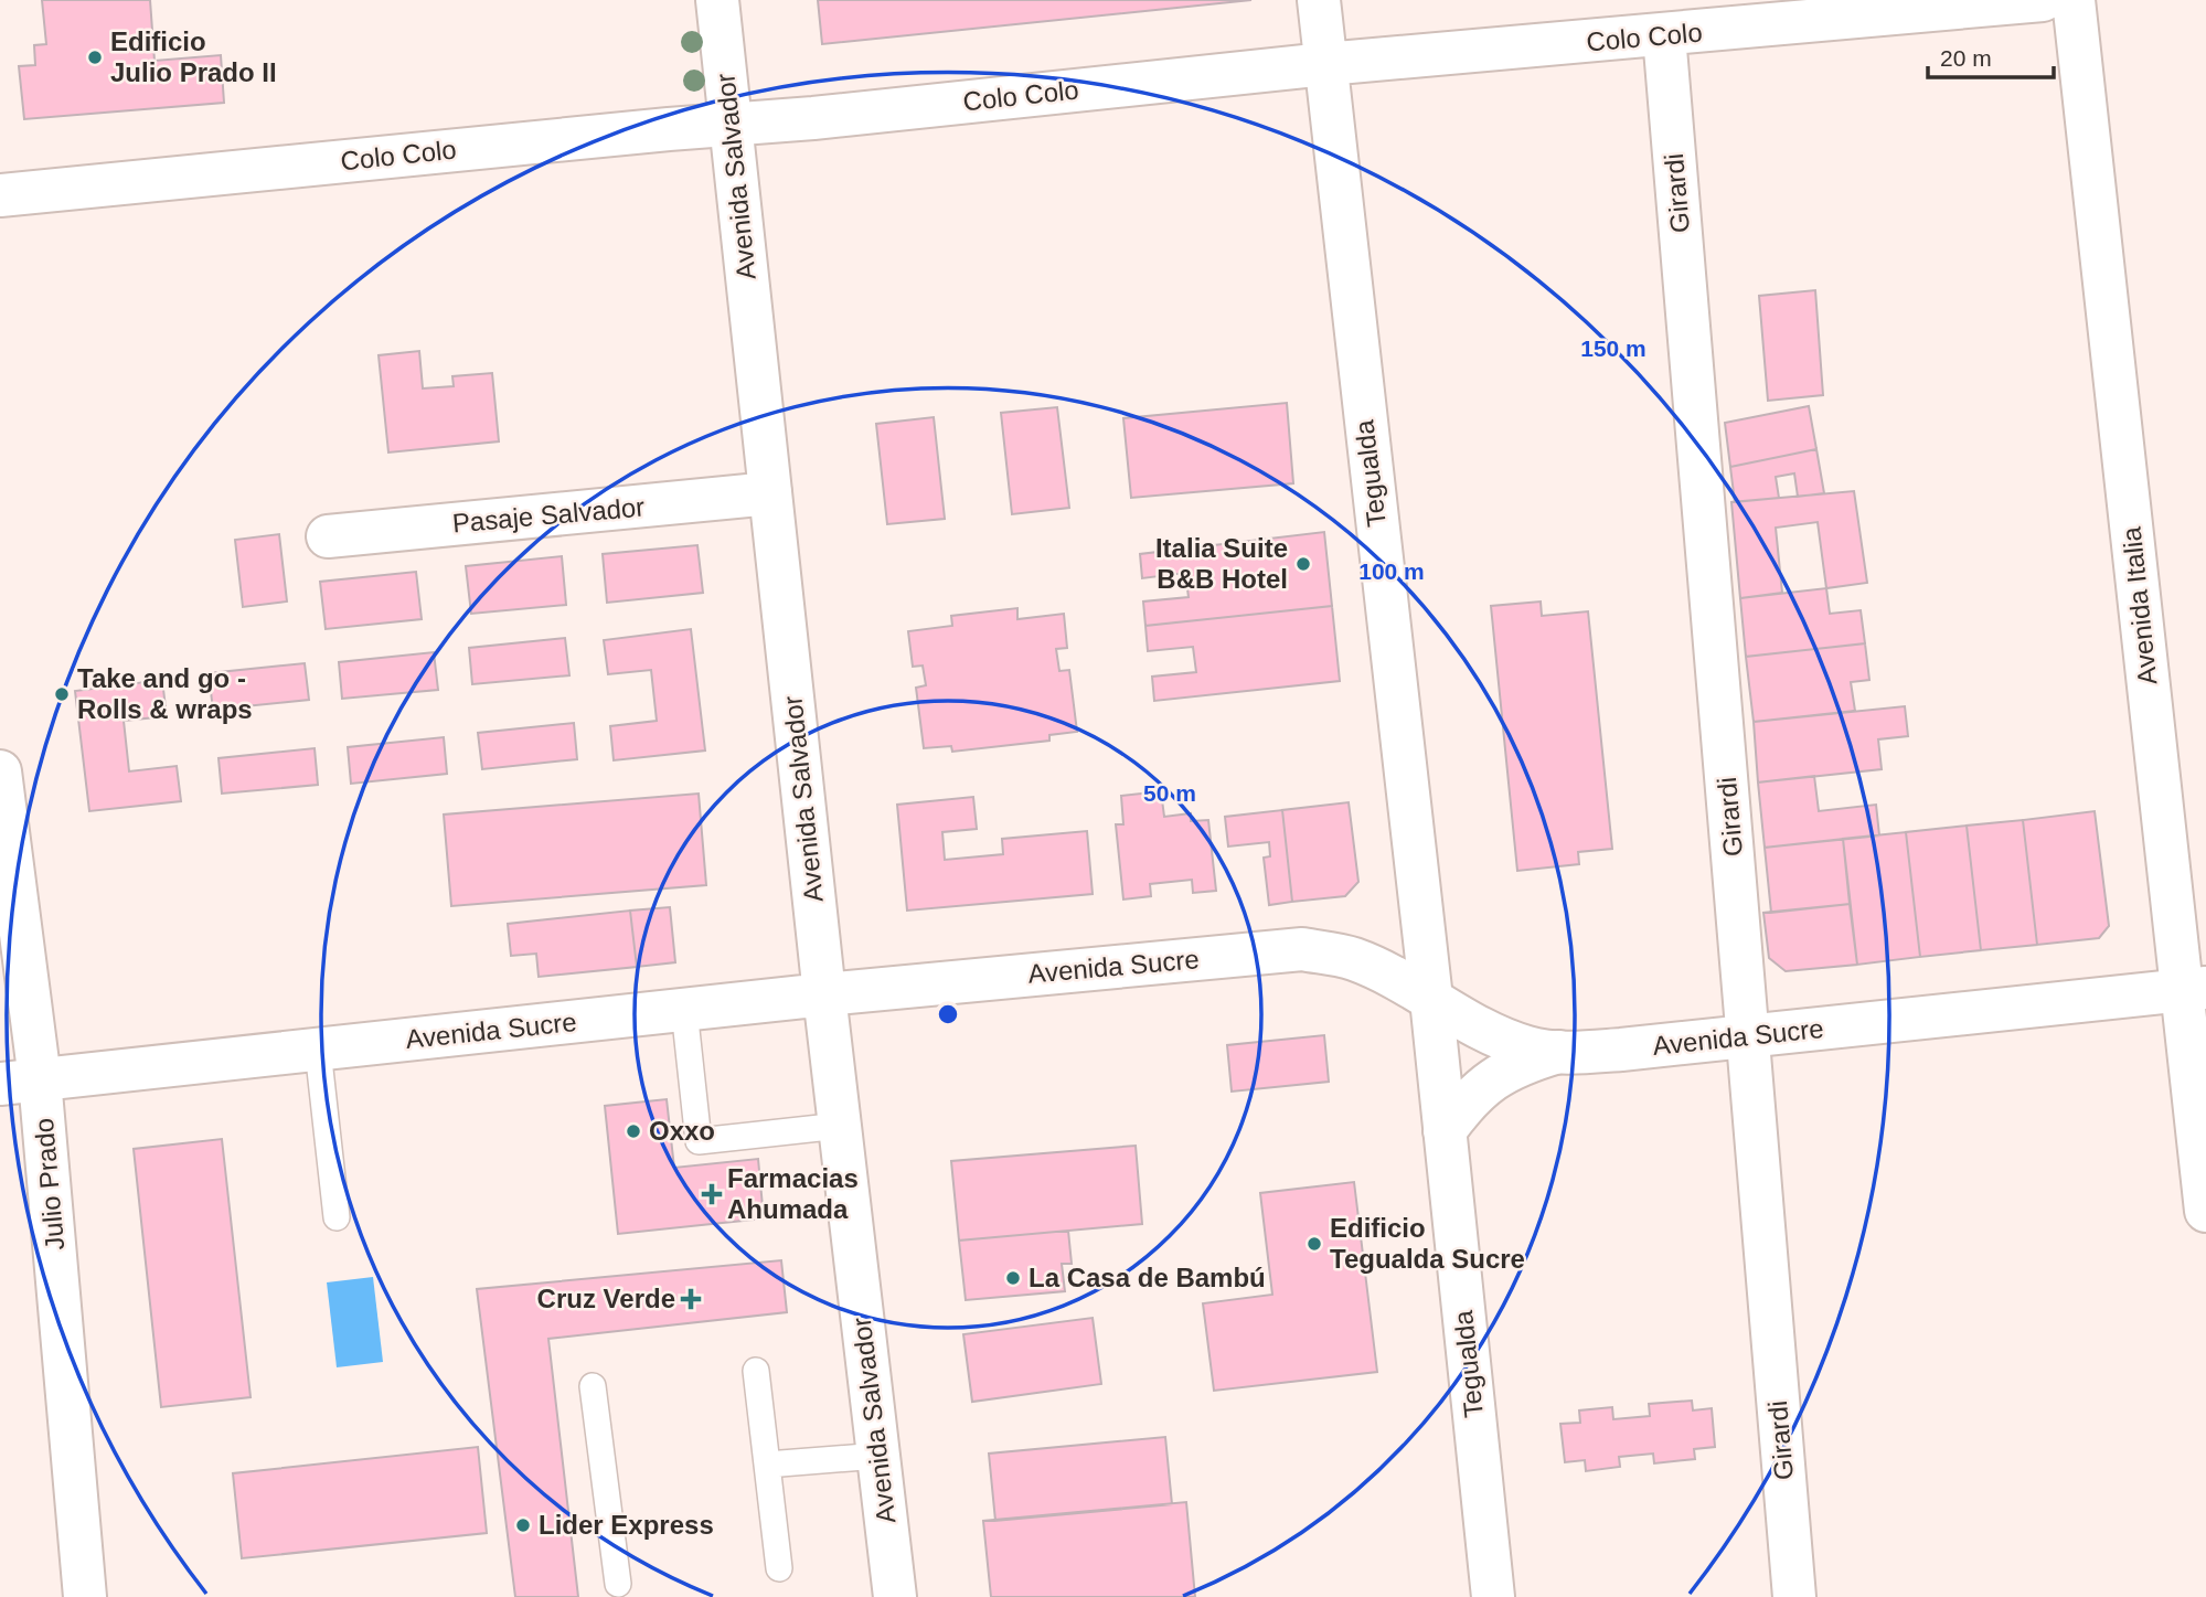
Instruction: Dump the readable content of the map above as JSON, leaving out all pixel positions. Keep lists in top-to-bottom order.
{
  "streets": {
    "street": [
      "Colo Colo",
      "Avenida Salvador",
      "Girardi",
      "Tegualda",
      "Pasaje Salvador",
      "Avenida Italia",
      "Avenida Sucre",
      "Julio Prado"
    ]
  },
  "crossings": [
    ["Colo Colo", "Avenida Salvador"],
    ["Colo Colo", "Girardi"],
    ["Colo Colo", "Tegualda"],
    ["Avenida Salvador", "Pasaje Salvador"],
    ["Avenida Salvador", "Avenida Sucre"],
    ["Girardi", "Avenida Sucre"],
    ["Tegualda", "Avenida Sucre"],
    ["Avenida Italia", "Avenida Sucre"],
    ["Avenida Sucre", "Julio Prado"]
  ],
  "places": {
    "other": [
      "Edificio Julio Prado II",
      "Italia Suite B&B Hotel",
      "Take and go - Rolls & wraps",
      "Oxxo",
      "Edificio Tegualda Sucre",
      "La Casa de Bambú",
      "Lider Express"
    ],
    "health": ["Farmacias Ahumada", "Cruz Verde"]
  },
  "scale_bar": "20 m",
  "rings": ["150 m", "100 m", "50 m"]
}
